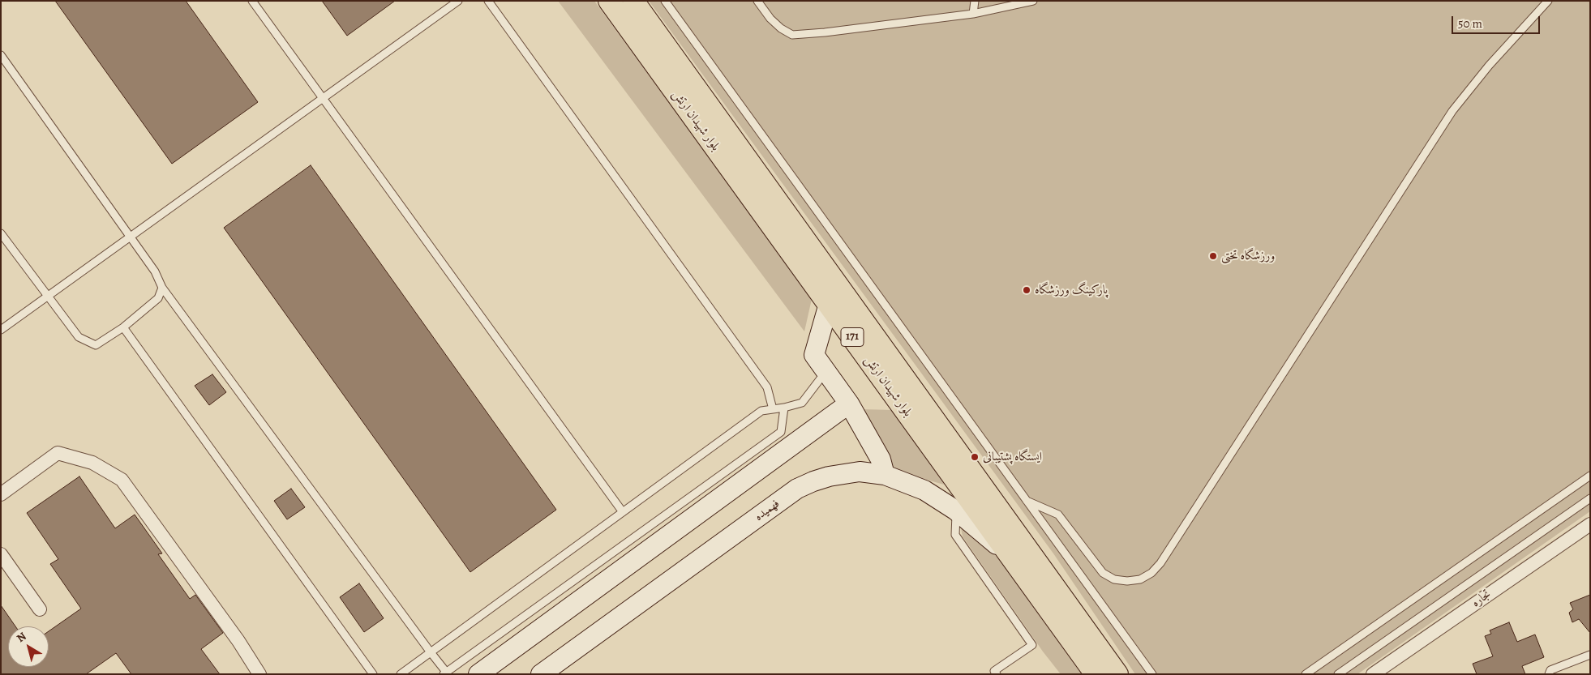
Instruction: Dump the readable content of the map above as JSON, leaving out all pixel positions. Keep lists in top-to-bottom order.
{
  "streets": {
    "main road": ["بلوار شهیدان ارتش", "171", "فهمیده"],
    "street": ["تجاره"]
  },
  "crossings": [
    ["بلوار شهیدان ارتش", "فهمیده"]
  ],
  "places": ["ورزشگاه تختی", "پارکینگ ورزشگاه", "ایستگاه پشتیبانی"],
  "scale_bar": "50 m",
  "north": "top left"
}
